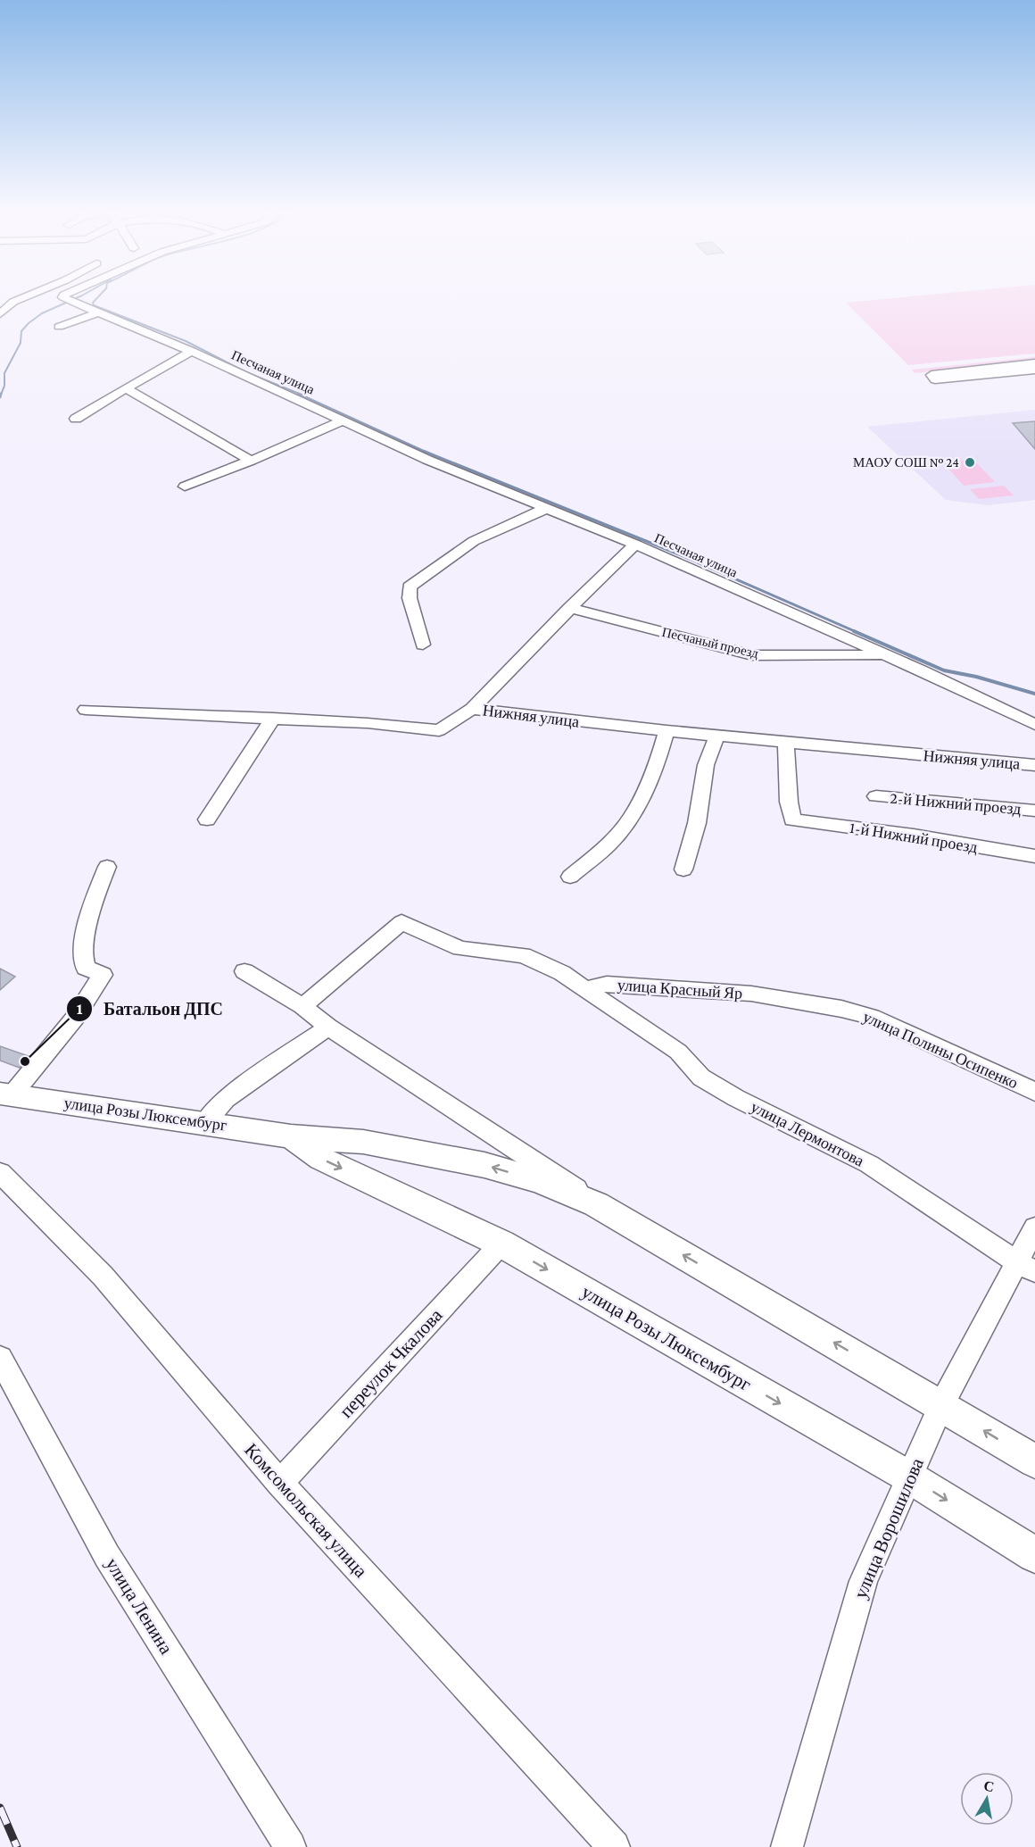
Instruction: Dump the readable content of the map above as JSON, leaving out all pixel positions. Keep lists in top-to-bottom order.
{
  "streets": {
    "main road": ["улица Розы Люксембург"],
    "street": [
      "Песчаная улица",
      "Песчаный проезд",
      "Нижняя улица",
      "2-й Нижний проезд",
      "1-й Нижний проезд",
      "улица Красный Яр",
      "улица Полины Осипенко",
      "улица Лермонтова",
      "переулок Чкалова",
      "Комсомольская улица",
      "улица Ворошилова",
      "улица Ленина"
    ]
  },
  "crossings": [
    ["Песчаная улица", "Песчаный проезд"],
    ["Нижняя улица", "1-й Нижний проезд"],
    ["улица Красный Яр", "улица Полины Осипенко"],
    ["улица Красный Яр", "улица Лермонтова"],
    ["улица Розы Люксембург", "переулок Чкалова"],
    ["улица Розы Люксембург", "улица Ворошилова"],
    ["улица Лермонтова", "улица Ворошилова"],
    ["переулок Чкалова", "Комсомольская улица"]
  ],
  "places": ["МАОУ СОШ № 24", "Батальон ДПС"],
  "north": "top"
}
